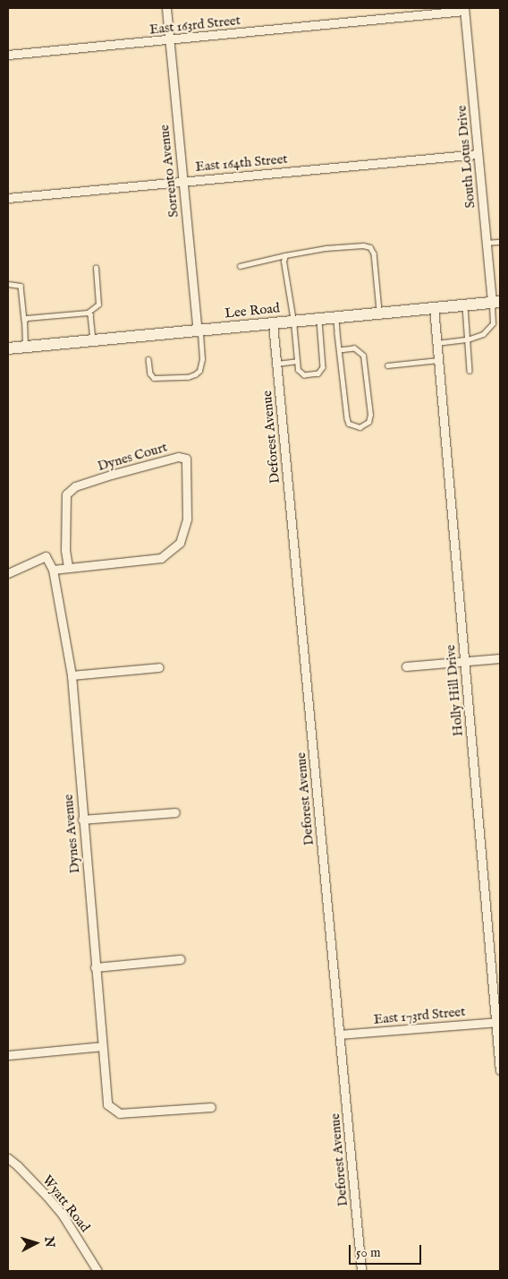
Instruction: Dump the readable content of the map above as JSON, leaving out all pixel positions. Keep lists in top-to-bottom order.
{
  "streets": {
    "main road": ["Lee Road"],
    "street": [
      "East 163rd Street",
      "South Lotus Drive",
      "East 164th Street",
      "Sorrento Avenue",
      "Deforest Avenue",
      "Dynes Court",
      "Holly Hill Drive",
      "Dynes Avenue",
      "East 173rd Street",
      "Wyatt Road"
    ]
  },
  "crossings": [
    ["East 163rd Street", "South Lotus Drive"],
    ["East 163rd Street", "Sorrento Avenue"],
    ["South Lotus Drive", "East 164th Street"],
    ["South Lotus Drive", "Lee Road"],
    ["East 164th Street", "Sorrento Avenue"],
    ["Sorrento Avenue", "Lee Road"],
    ["Lee Road", "Deforest Avenue"],
    ["Lee Road", "Holly Hill Drive"],
    ["Deforest Avenue", "East 173rd Street"],
    ["Dynes Court", "Dynes Avenue"],
    ["Holly Hill Drive", "East 173rd Street"]
  ],
  "scale_bar": "50 m",
  "north": "right"
}
